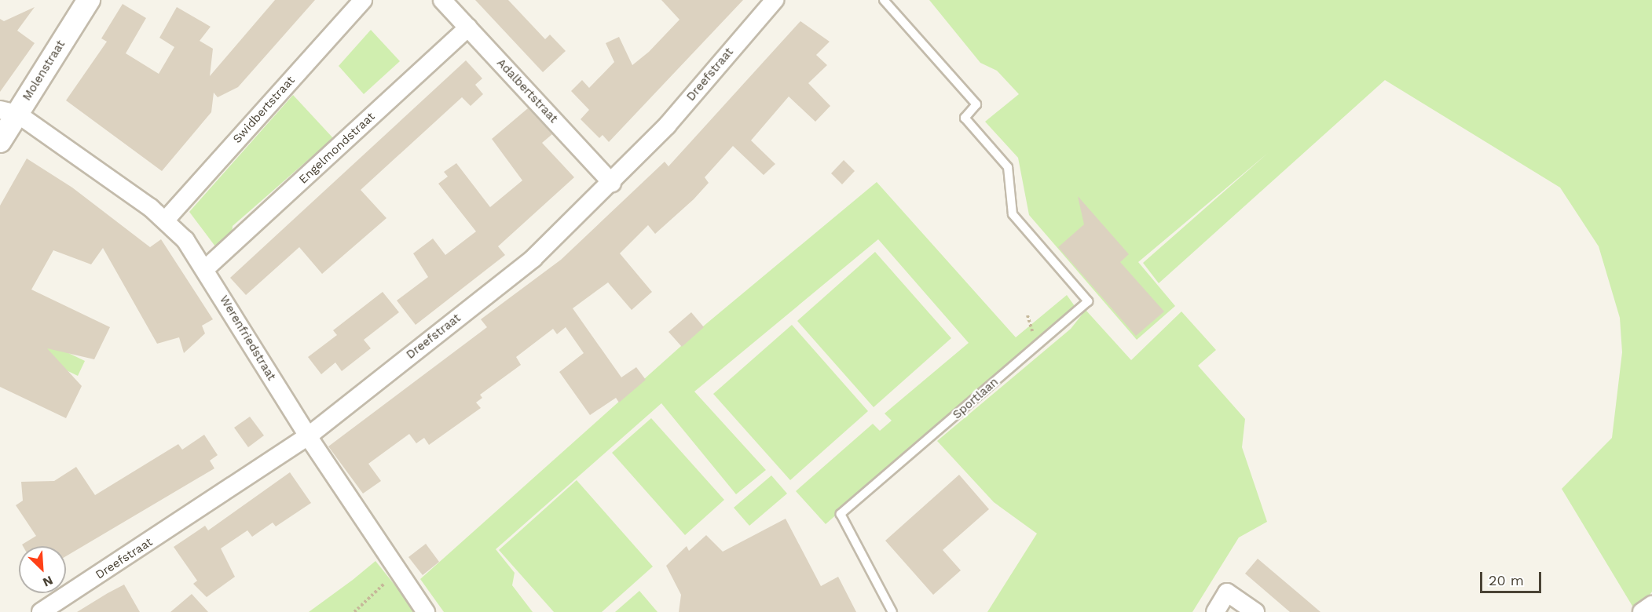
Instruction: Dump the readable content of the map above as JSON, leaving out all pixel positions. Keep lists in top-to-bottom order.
{
  "streets": {
    "street": [
      "Molenstraat",
      "Dreefstraat",
      "Adalbertstraat",
      "Swidbertstraat",
      "Engelmondstraat",
      "Werenfriedstraat"
    ],
    "lane": ["Sportlaan"]
  },
  "crossings": [
    ["Molenstraat", "Werenfriedstraat"],
    ["Dreefstraat", "Adalbertstraat"],
    ["Dreefstraat", "Werenfriedstraat"],
    ["Adalbertstraat", "Engelmondstraat"],
    ["Swidbertstraat", "Werenfriedstraat"],
    ["Engelmondstraat", "Werenfriedstraat"]
  ],
  "scale_bar": "20 m",
  "north": "bottom right"
}
